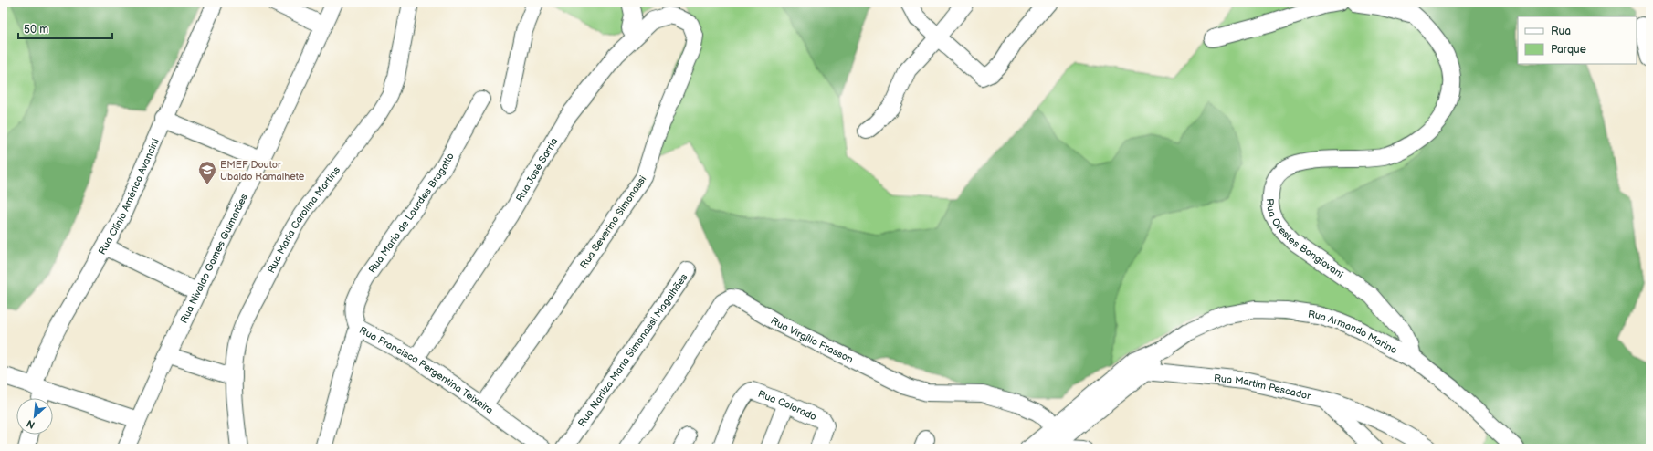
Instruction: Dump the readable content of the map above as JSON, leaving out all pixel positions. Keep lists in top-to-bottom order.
{
  "streets": {
    "street": [
      "Rua José Sarria",
      "Rua Clínio Américo Avancini",
      "Rua Maria de Lourdes Bragatto",
      "Rua Maria Carolina Martins",
      "Rua Severino Simonassi",
      "Rua Orestes Bongiovani",
      "Rua Nivaldo Gomes Guimarães",
      "Rua Armando Marino",
      "Rua Virgílio Frasson",
      "Rua Narilza Maria Simonassi Magalhães",
      "Rua Francisca Pergentina Teixeira",
      "Rua Martim Pescador",
      "Rua Colorado"
    ]
  },
  "crossings": [
    ["Rua José Sarria", "Rua Severino Simonassi"],
    ["Rua José Sarria", "Rua Francisca Pergentina Teixeira"],
    ["Rua Maria de Lourdes Bragatto", "Rua Francisca Pergentina Teixeira"],
    ["Rua Severino Simonassi", "Rua Francisca Pergentina Teixeira"],
    ["Rua Orestes Bongiovani", "Rua Armando Marino"],
    ["Rua Armando Marino", "Rua Virgílio Frasson"],
    ["Rua Armando Marino", "Rua Martim Pescador"]
  ],
  "places": {
    "school or university": ["EMEF Doutor Ubaldo Ramalhete"]
  },
  "legend": ["Rua", "Parque"],
  "scale_bar": "50 m",
  "north": "bottom left"
}
